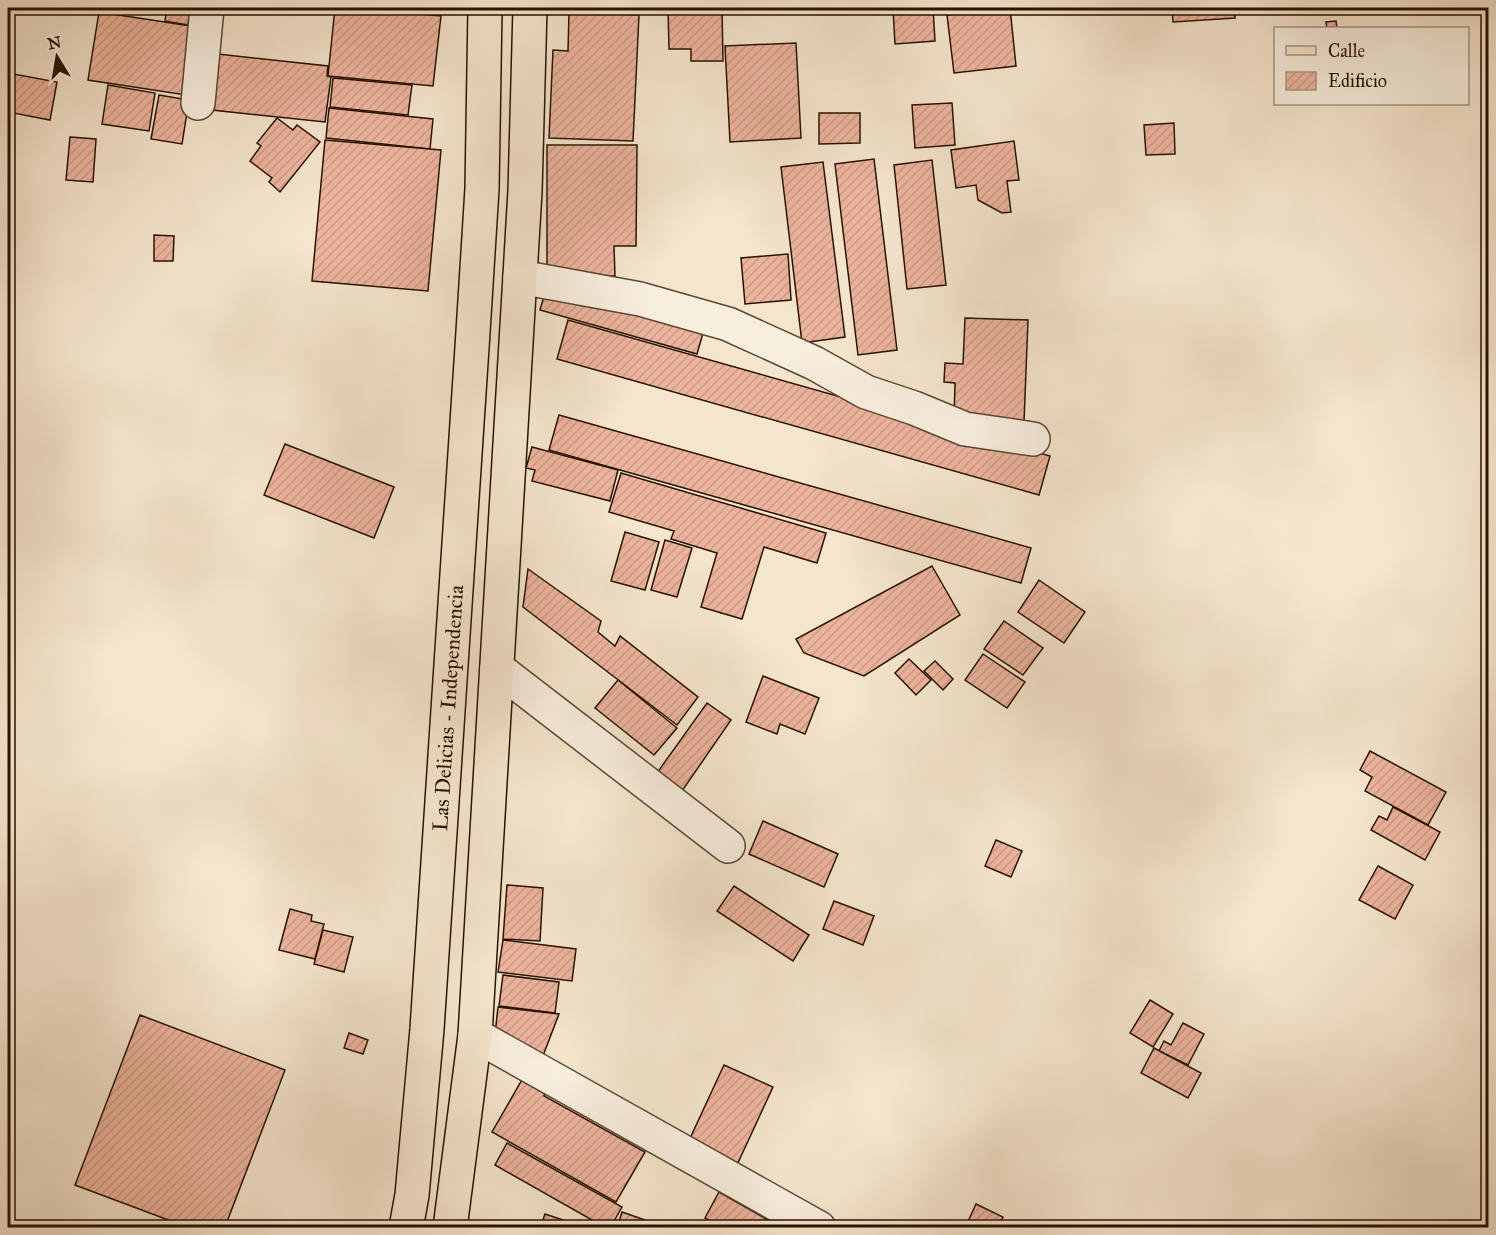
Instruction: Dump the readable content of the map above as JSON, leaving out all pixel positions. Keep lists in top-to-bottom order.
{
  "streets": {
    "main road": ["Las Delicias - Independencia"]
  },
  "legend": ["Calle", "Edificio"],
  "north": "top"
}
